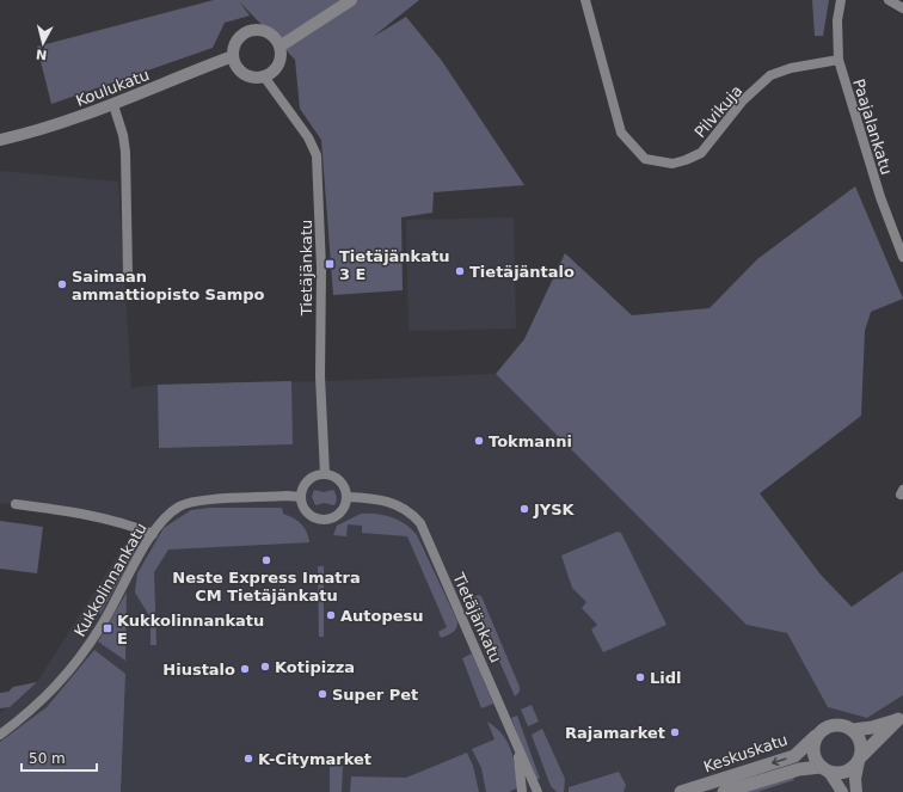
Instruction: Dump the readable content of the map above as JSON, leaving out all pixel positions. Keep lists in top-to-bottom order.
{
  "streets": {
    "main road": ["Keskuskatu"],
    "street": [
      "Koulukatu",
      "Pilvikuja",
      "Paajalankatu",
      "Tietäjänkatu",
      "Kukkolinnankatu"
    ]
  },
  "crossings": [
    ["Koulukatu", "Tietäjänkatu"],
    ["Pilvikuja", "Paajalankatu"],
    ["Tietäjänkatu", "Kukkolinnankatu"]
  ],
  "places": {
    "transit": ["Tietäjänkatu 3 E", "Kukkolinnankatu E"],
    "other": [
      "Tietäjäntalo",
      "Saimaan ammattiopisto Sampo",
      "Tokmanni",
      "JYSK",
      "Neste Express Imatra CM Tietäjänkatu",
      "Autopesu",
      "Kotipizza",
      "Hiustalo",
      "Lidl",
      "Super Pet",
      "Rajamarket",
      "K-Citymarket"
    ]
  },
  "scale_bar": "50 m",
  "north": "bottom"
}
